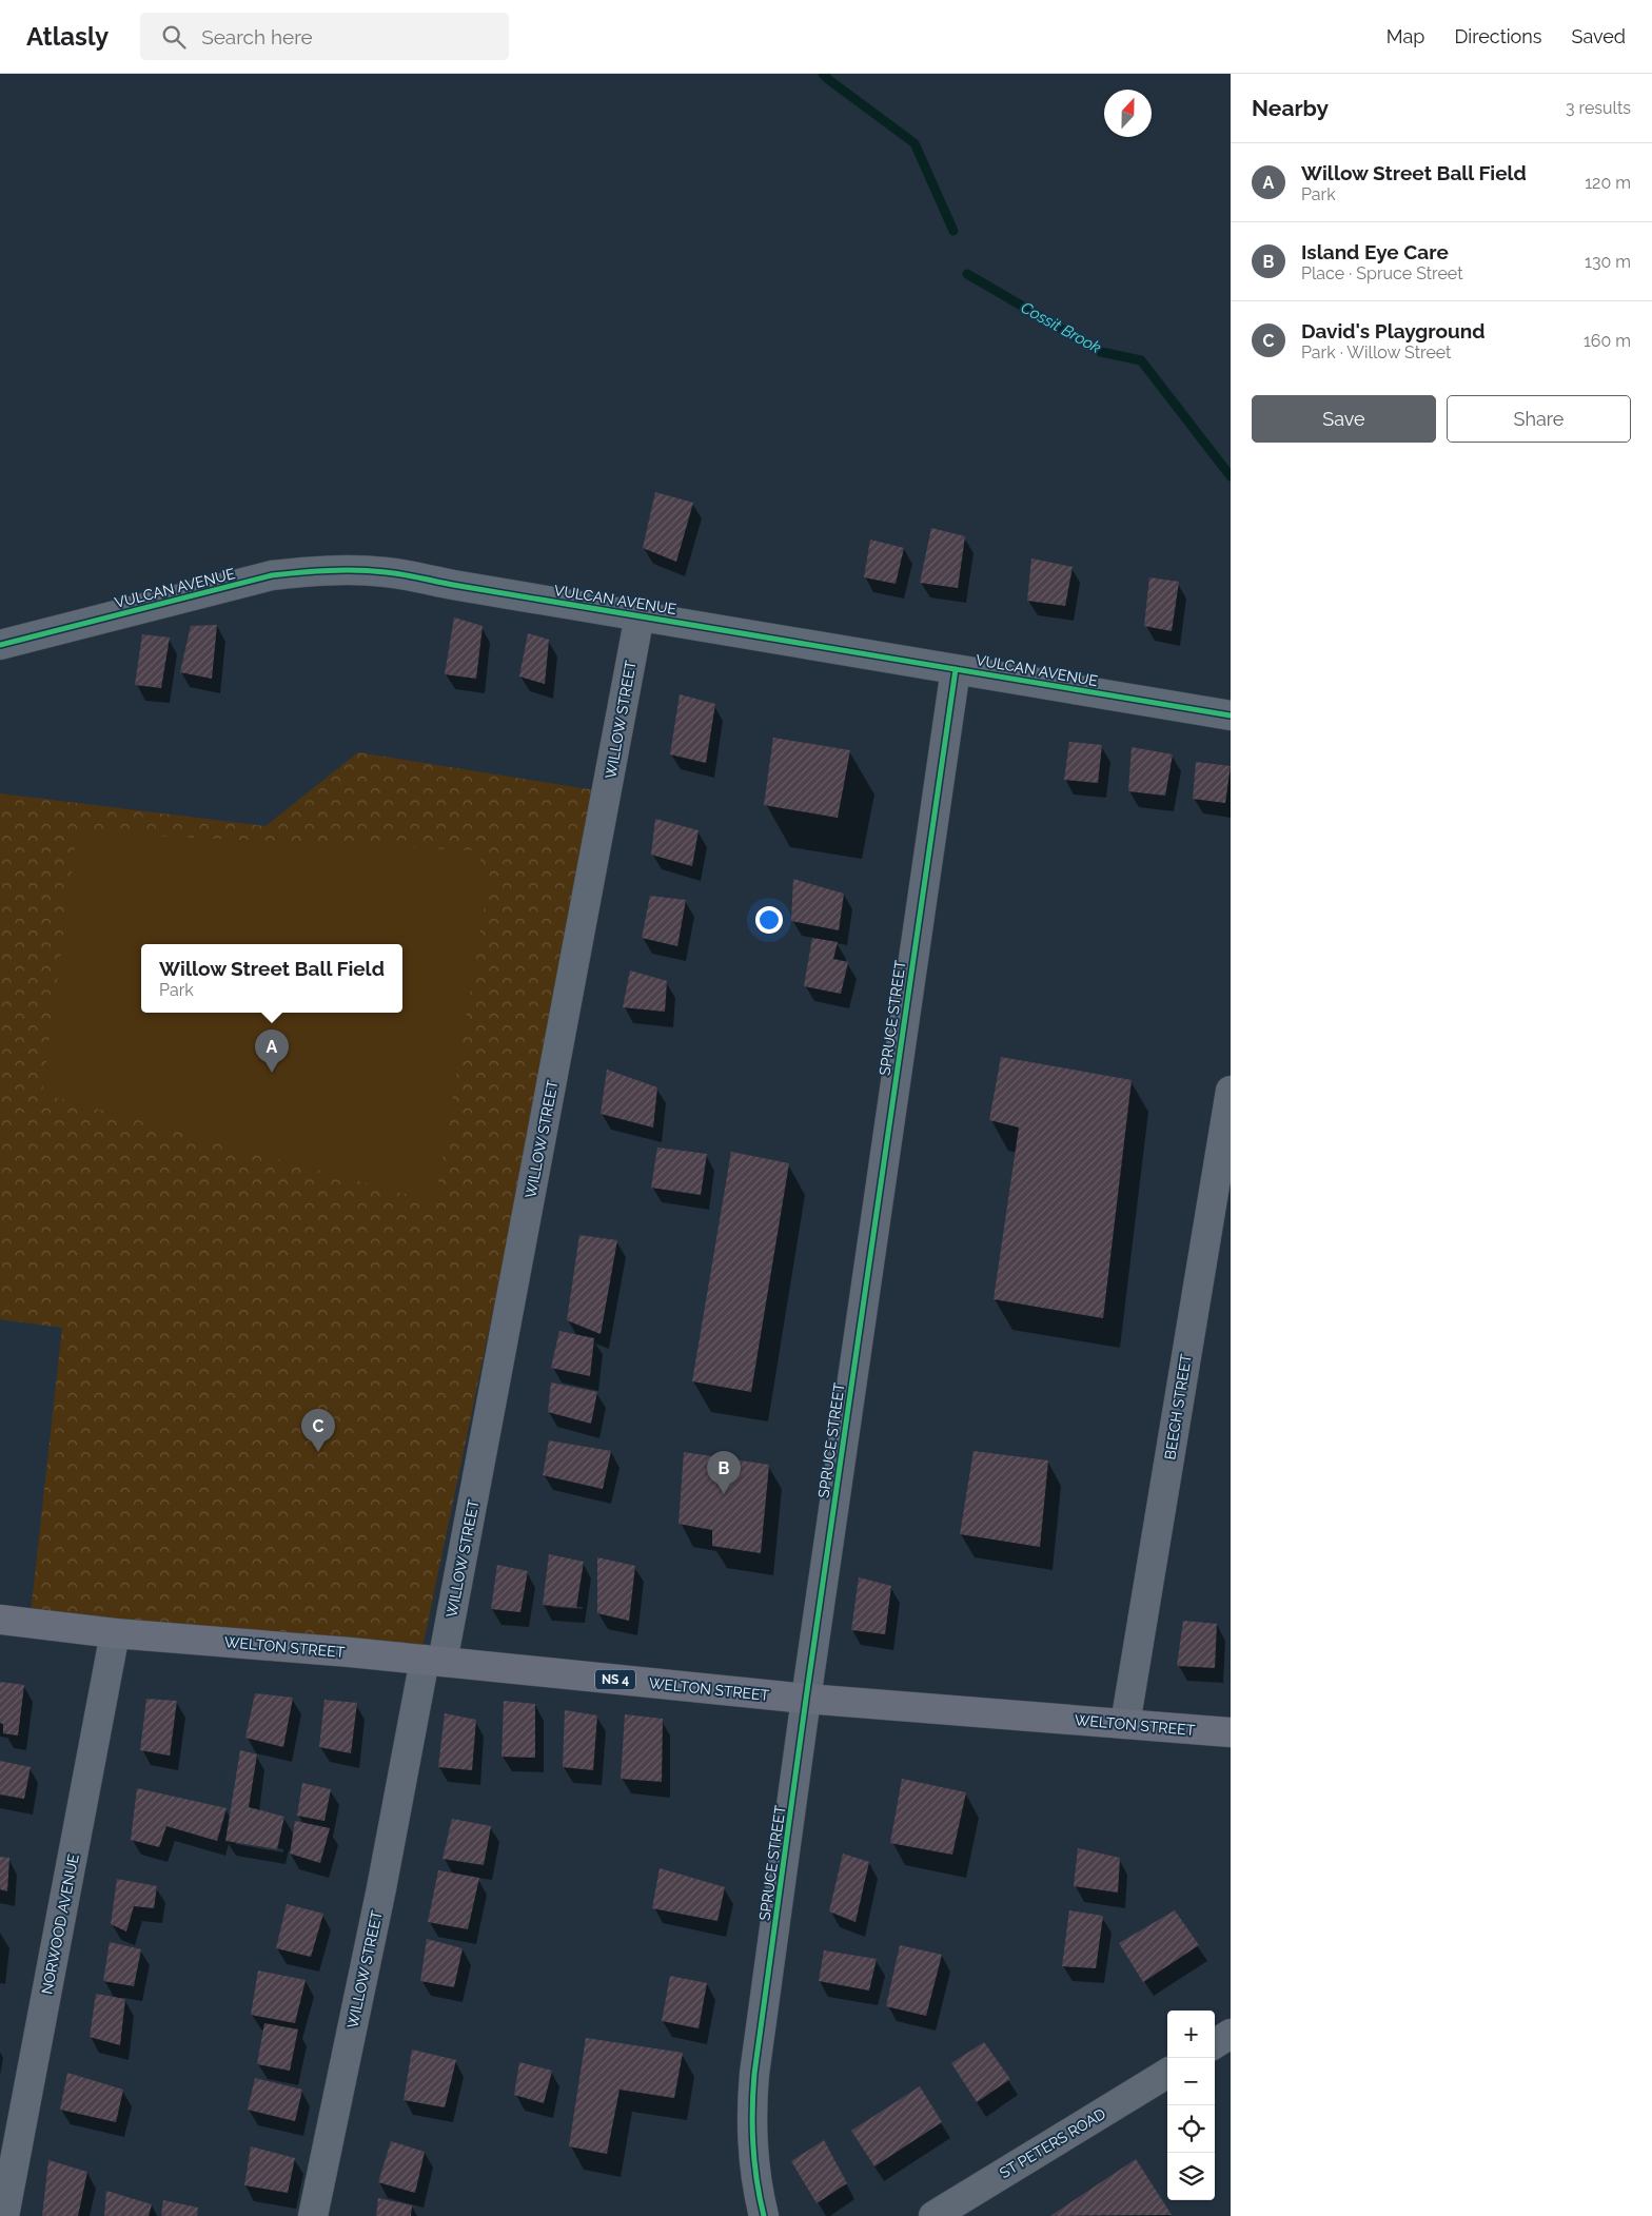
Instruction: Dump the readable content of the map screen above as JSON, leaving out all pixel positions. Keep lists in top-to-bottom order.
{
  "streets": {
    "main road": ["WELTON STREET", "NS 4"],
    "street": [
      "VULCAN AVENUE",
      "WILLOW STREET",
      "SPRUCE STREET",
      "BEECH STREET",
      "NORWOOD AVENUE",
      "ST PETERS ROAD"
    ]
  },
  "crossings": [
    ["VULCAN AVENUE", "WILLOW STREET"],
    ["VULCAN AVENUE", "SPRUCE STREET"],
    ["WILLOW STREET", "WELTON STREET"],
    ["SPRUCE STREET", "WELTON STREET"],
    ["BEECH STREET", "WELTON STREET"],
    ["WELTON STREET", "NORWOOD AVENUE"]
  ],
  "water": ["Cossit Brook"],
  "north": "top",
  "page": {
    "header": "Atlasly",
    "search": "Search here",
    "nav": ["Map", "Directions", "Saved"],
    "heading": ["Nearby", "3 results"],
    "list": [
      {
        "mark": "A",
        "name": "Willow Street Ball Field",
        "note": "Park",
        "value": "120 m"
      },
      {
        "mark": "B",
        "name": "Island Eye Care",
        "note": "Place · Spruce Street",
        "value": "130 m"
      },
      {
        "mark": "C",
        "name": "David's Playground",
        "note": "Park · Willow Street",
        "value": "160 m"
      }
    ],
    "buttons": ["Save", "Share"],
    "popup": ["Willow Street Ball Field", "Park"],
    "pins": ["A", "C", "B"],
    "map_buttons": ["+", "−"]
  }
}
